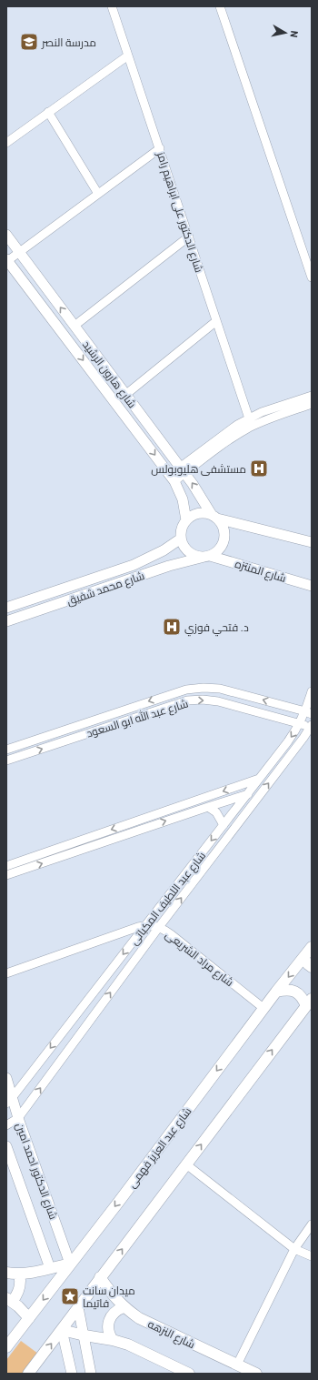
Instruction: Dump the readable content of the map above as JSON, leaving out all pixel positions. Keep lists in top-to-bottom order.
{
  "streets": {
    "main road": ["شارع عبد العزيز فهمى", "شارع النزهه"],
    "street": [
      "شارع الدكتور على ابراهيم رامز",
      "شارع هارون الرشيد",
      "شارع المنتزه",
      "شارع محمد شفيق",
      "شارع عبد الله ابو السعود",
      "شارع عبد اللطيف المكباتى",
      "شارع مراد الشريعى",
      "شارع الدكتور احمد امين"
    ]
  },
  "crossings": [
    ["شارع هارون الرشيد", "شارع المنتزه"],
    ["شارع هارون الرشيد", "شارع محمد شفيق"],
    ["شارع المنتزه", "شارع محمد شفيق"],
    ["شارع عبد الله ابو السعود", "شارع عبد اللطيف المكباتى"],
    ["شارع عبد اللطيف المكباتى", "شارع مراد الشريعى"],
    ["شارع عبد اللطيف المكباتى", "شارع الدكتور احمد امين"],
    ["شارع مراد الشريعى", "شارع عبد العزيز فهمى"],
    ["شارع عبد العزيز فهمى", "شارع الدكتور احمد امين"]
  ],
  "places": {
    "school or university": ["مدرسة النصر"],
    "hospital": ["مستشفى هليوبولس", "د. فتحي فوزي"],
    "place": ["ميدان سانت فاتيما"]
  },
  "north": "right"
}
